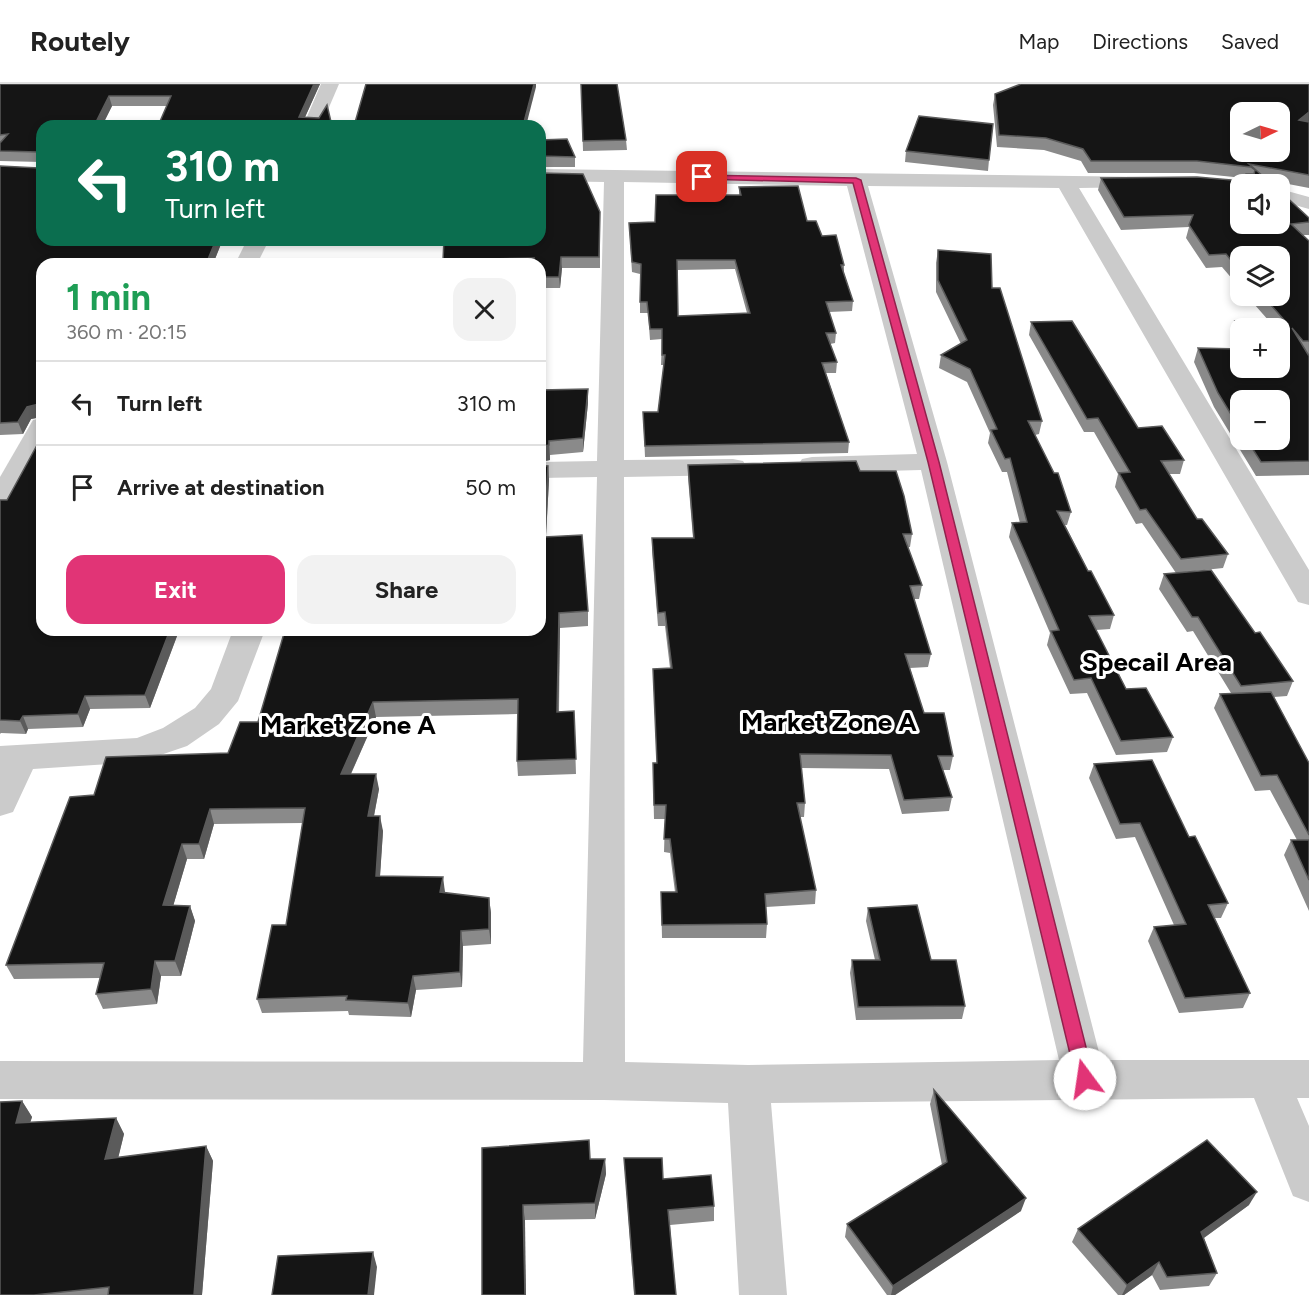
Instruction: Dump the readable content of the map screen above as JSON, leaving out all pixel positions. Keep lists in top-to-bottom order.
{
  "districts": ["Specail Area", "Market Zone A", "Market Zone A"],
  "north": "right",
  "page": {
    "header": "Routely",
    "nav": ["Map", "Directions", "Saved"],
    "map_buttons": ["+", "−"],
    "turn": ["310 m", "Turn left"],
    "heading": ["1 min", "360 m · 20:15"],
    "list": [
      {
        "name": "Turn left",
        "value": "310 m"
      },
      {
        "name": "Arrive at destination",
        "value": "50 m"
      }
    ],
    "buttons": ["Exit", "Share"]
  }
}
